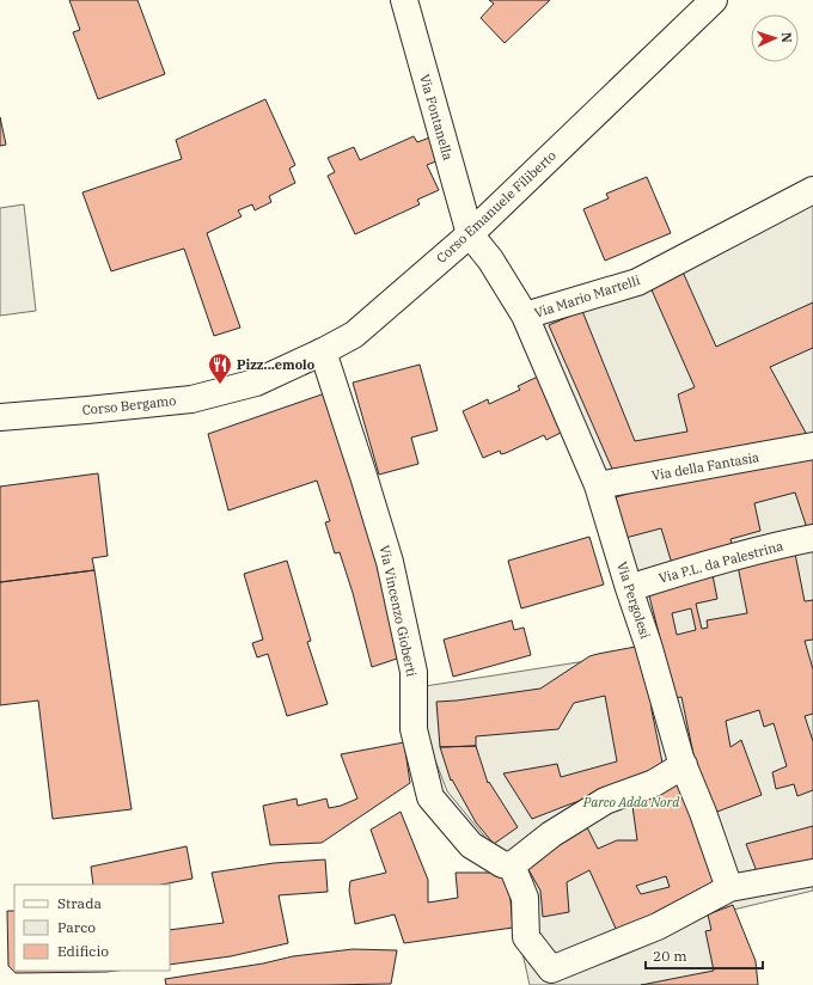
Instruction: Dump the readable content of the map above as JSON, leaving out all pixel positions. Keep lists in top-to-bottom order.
{
  "streets": {
    "street": [
      "Via Fontanella",
      "Corso Emanuele Filiberto",
      "Via Mario Martelli",
      "Corso Bergamo",
      "Via della Fantasia",
      "Via P.L. da Palestrina",
      "Via Pergolesi",
      "Via Vincenzo Gioberti"
    ]
  },
  "crossings": [
    ["Via Fontanella", "Corso Emanuele Filiberto"],
    ["Via Fontanella", "Via Mario Martelli"],
    ["Corso Emanuele Filiberto", "Via Mario Martelli"],
    ["Corso Emanuele Filiberto", "Corso Bergamo"],
    ["Corso Emanuele Filiberto", "Via Vincenzo Gioberti"],
    ["Via Mario Martelli", "Via Pergolesi"],
    ["Via della Fantasia", "Via Pergolesi"],
    ["Via P.L. da Palestrina", "Via Pergolesi"]
  ],
  "parks": ["Parco Adda Nord"],
  "places": {
    "restaurant": ["Pizz...emolo"]
  },
  "legend": ["Strada", "Parco", "Edificio"],
  "scale_bar": "20 m",
  "north": "right"
}
